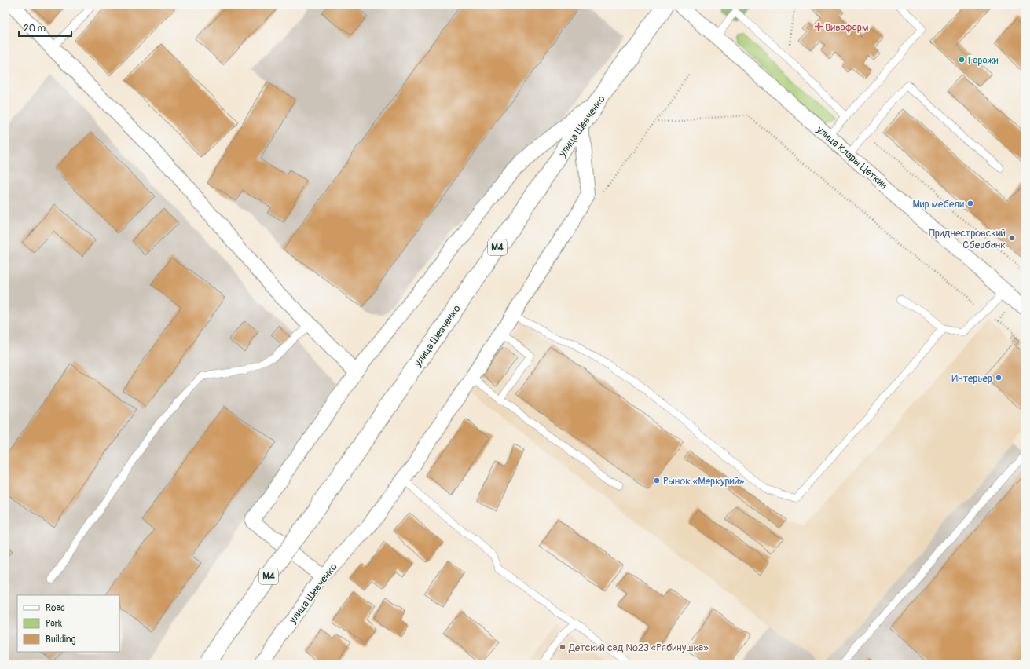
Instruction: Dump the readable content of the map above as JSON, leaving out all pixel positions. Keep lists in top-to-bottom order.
{
  "streets": {
    "highway": ["улица Шевченко", "M4"],
    "street": ["улица Клары Цеткин"]
  },
  "places": {
    "health": ["Вивафарм"],
    "other": [
      "Гаражи",
      "Мир мебели",
      "Приднестровский Сбербанк",
      "Интерьер",
      "Рынок «Меркурий»",
      "Детский сад №23 «Рябинушка»"
    ]
  },
  "legend": ["Road", "Park", "Building"],
  "scale_bar": "20 m"
}
